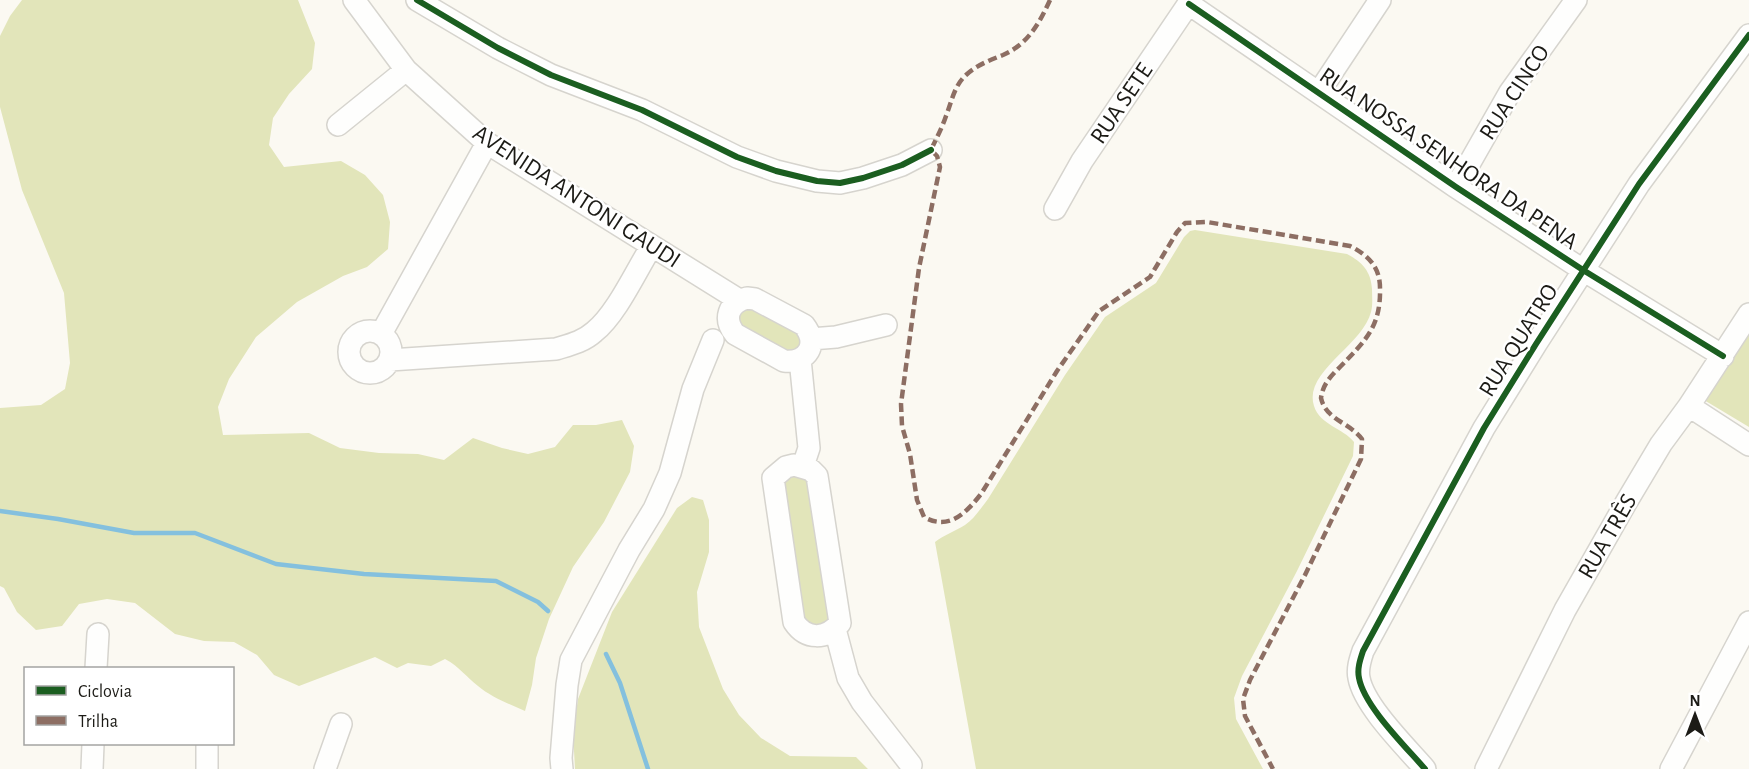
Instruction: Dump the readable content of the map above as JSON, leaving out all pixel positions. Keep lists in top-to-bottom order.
{
  "streets": {
    "street": [
      "RUA CINCO",
      "RUA SETE",
      "RUA NOSSA SENHORA DA PENA",
      "AVENIDA ANTONI GAUDI",
      "RUA QUATRO",
      "RUA TRÊS"
    ]
  },
  "crossings": [
    ["RUA CINCO", "RUA NOSSA SENHORA DA PENA"],
    ["RUA SETE", "RUA NOSSA SENHORA DA PENA"],
    ["RUA NOSSA SENHORA DA PENA", "RUA QUATRO"],
    ["RUA NOSSA SENHORA DA PENA", "RUA TRÊS"]
  ],
  "legend": ["Ciclovia", "Trilha"],
  "north": "top"
}
